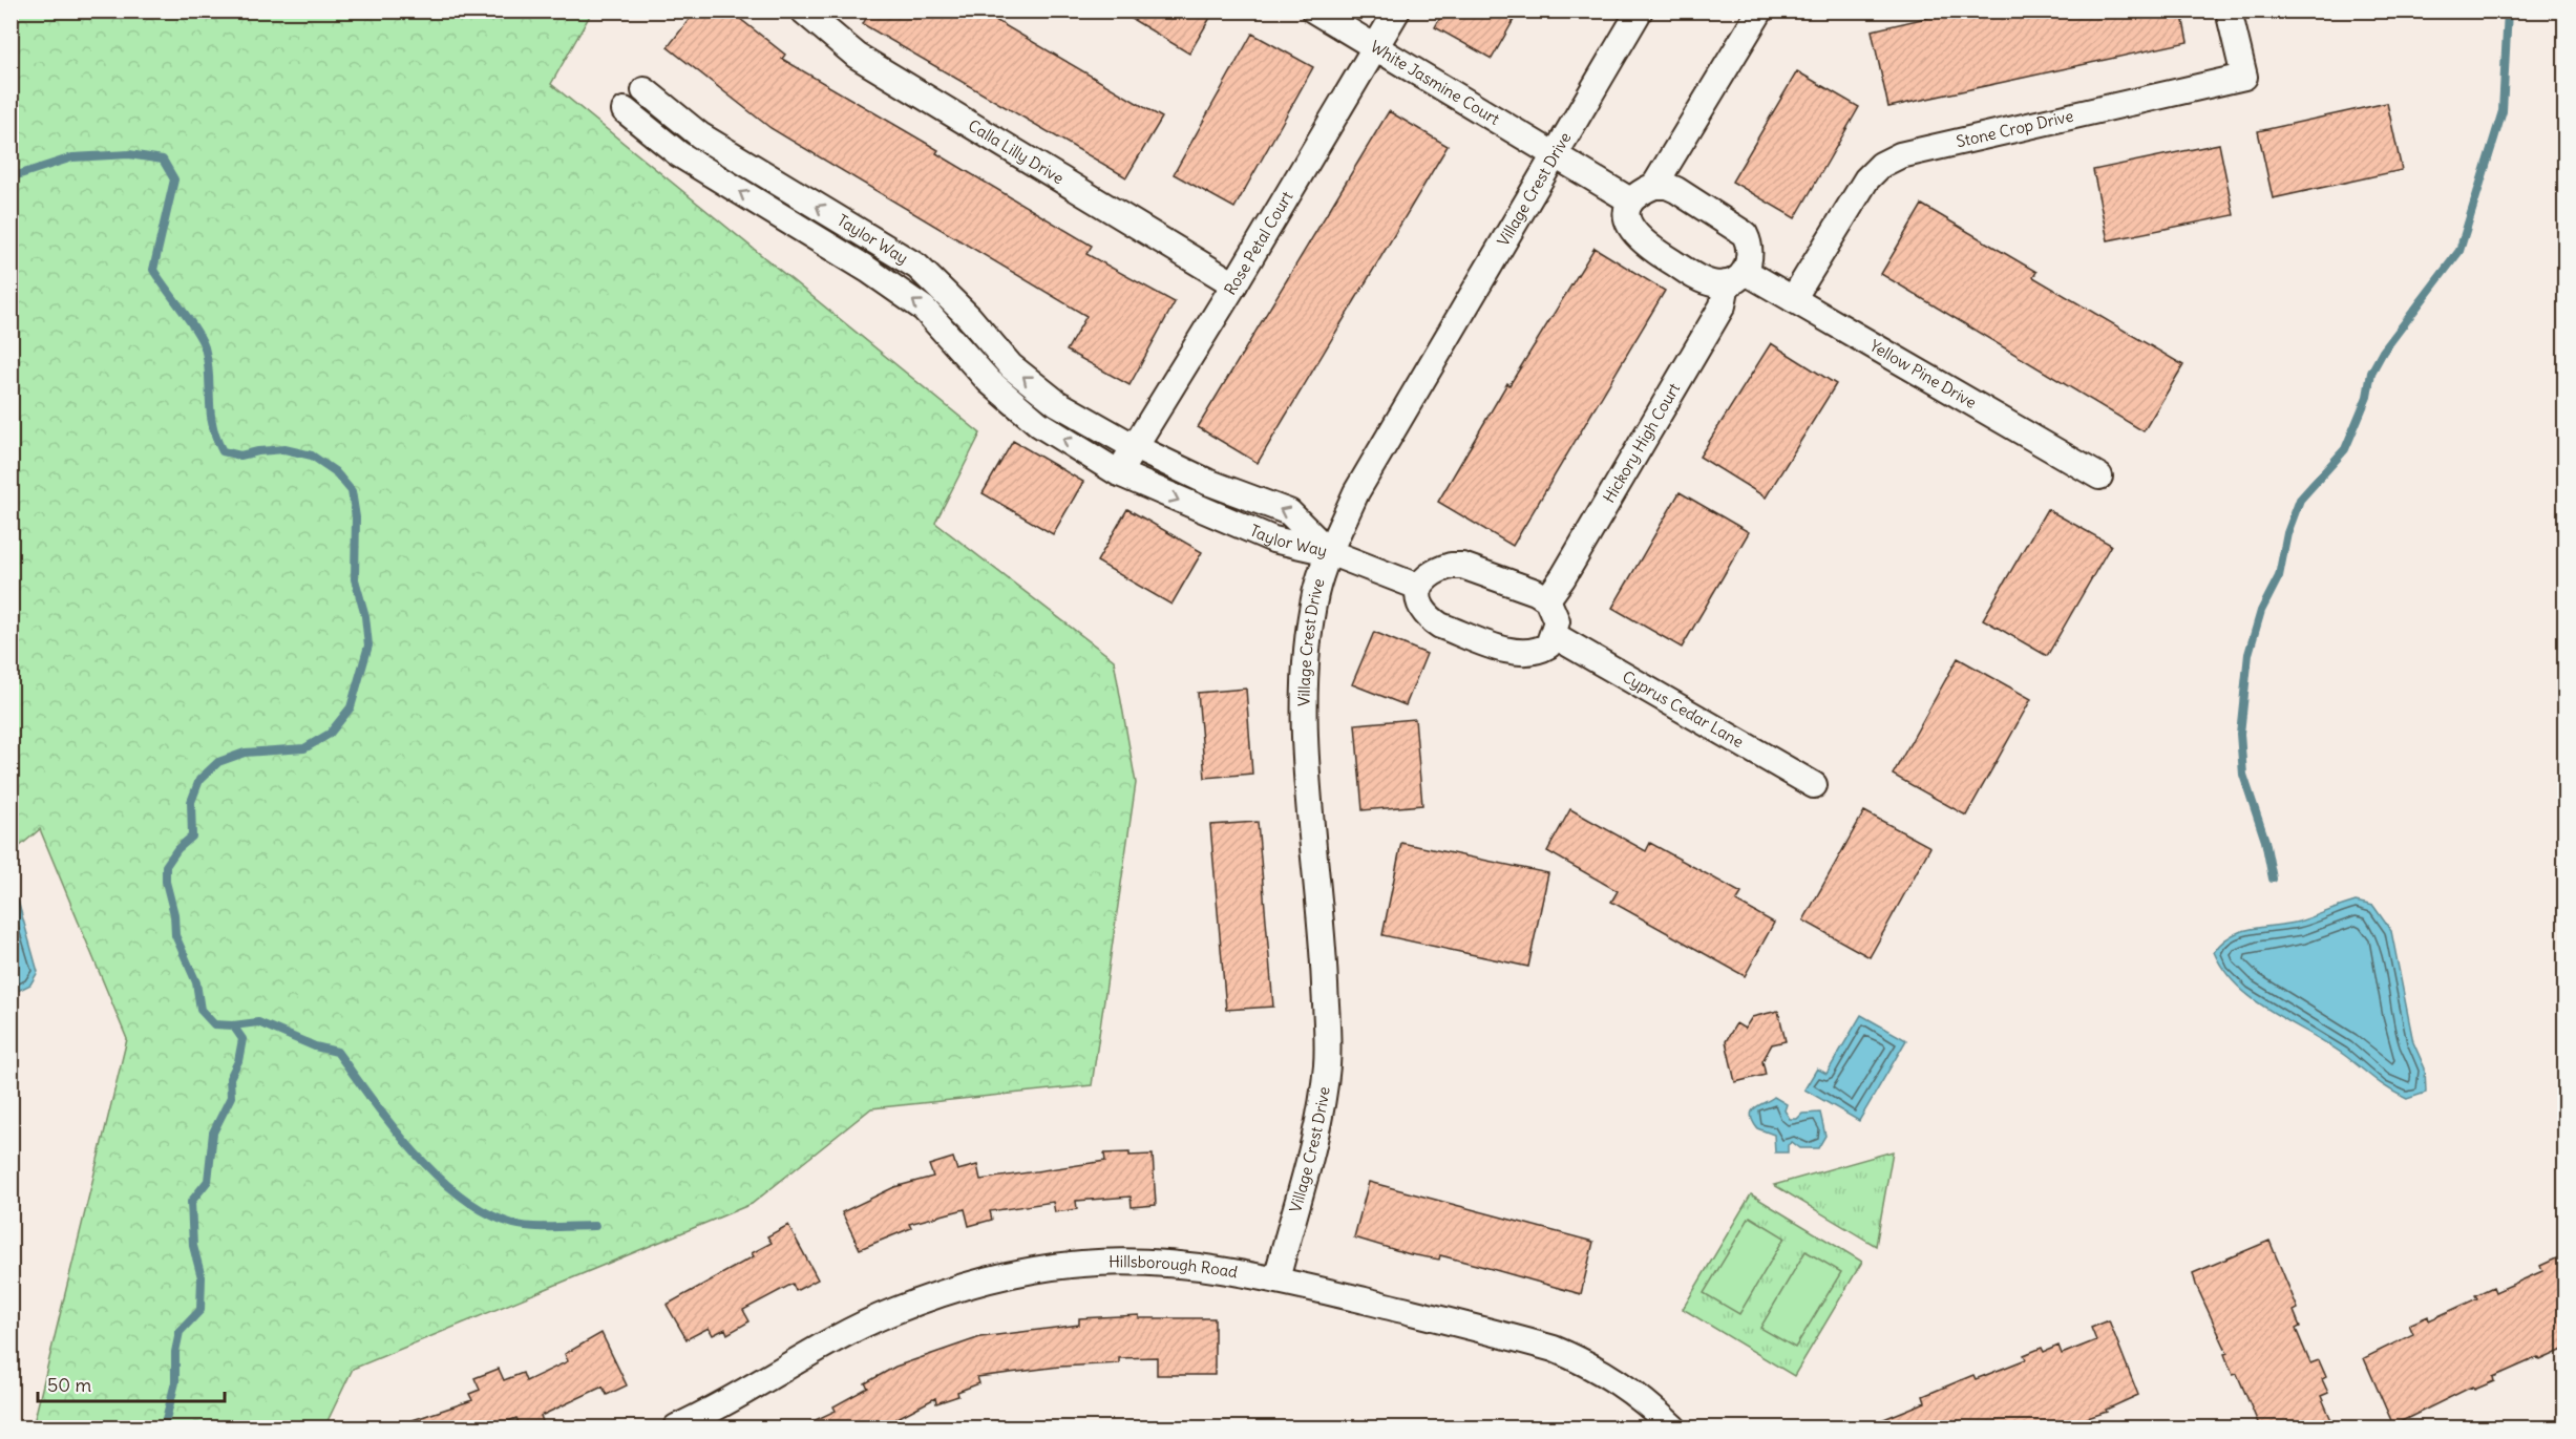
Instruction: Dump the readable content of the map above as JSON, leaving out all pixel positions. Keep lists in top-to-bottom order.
{
  "streets": {
    "street": [
      "White Jasmine Court",
      "Stone Crop Drive",
      "Calla Lilly Drive",
      "Village Crest Drive",
      "Taylor Way",
      "Rose Petal Court",
      "Yellow Pine Drive",
      "Hickory High Court",
      "Cyprus Cedar Lane",
      "Hillsborough Road"
    ]
  },
  "crossings": [
    ["White Jasmine Court", "Village Crest Drive"],
    ["White Jasmine Court", "Rose Petal Court"],
    ["Stone Crop Drive", "Yellow Pine Drive"],
    ["Calla Lilly Drive", "Rose Petal Court"],
    ["Village Crest Drive", "Taylor Way"],
    ["Village Crest Drive", "Hillsborough Road"],
    ["Taylor Way", "Rose Petal Court"],
    ["Yellow Pine Drive", "Hickory High Court"]
  ],
  "scale_bar": "50 m"
}
